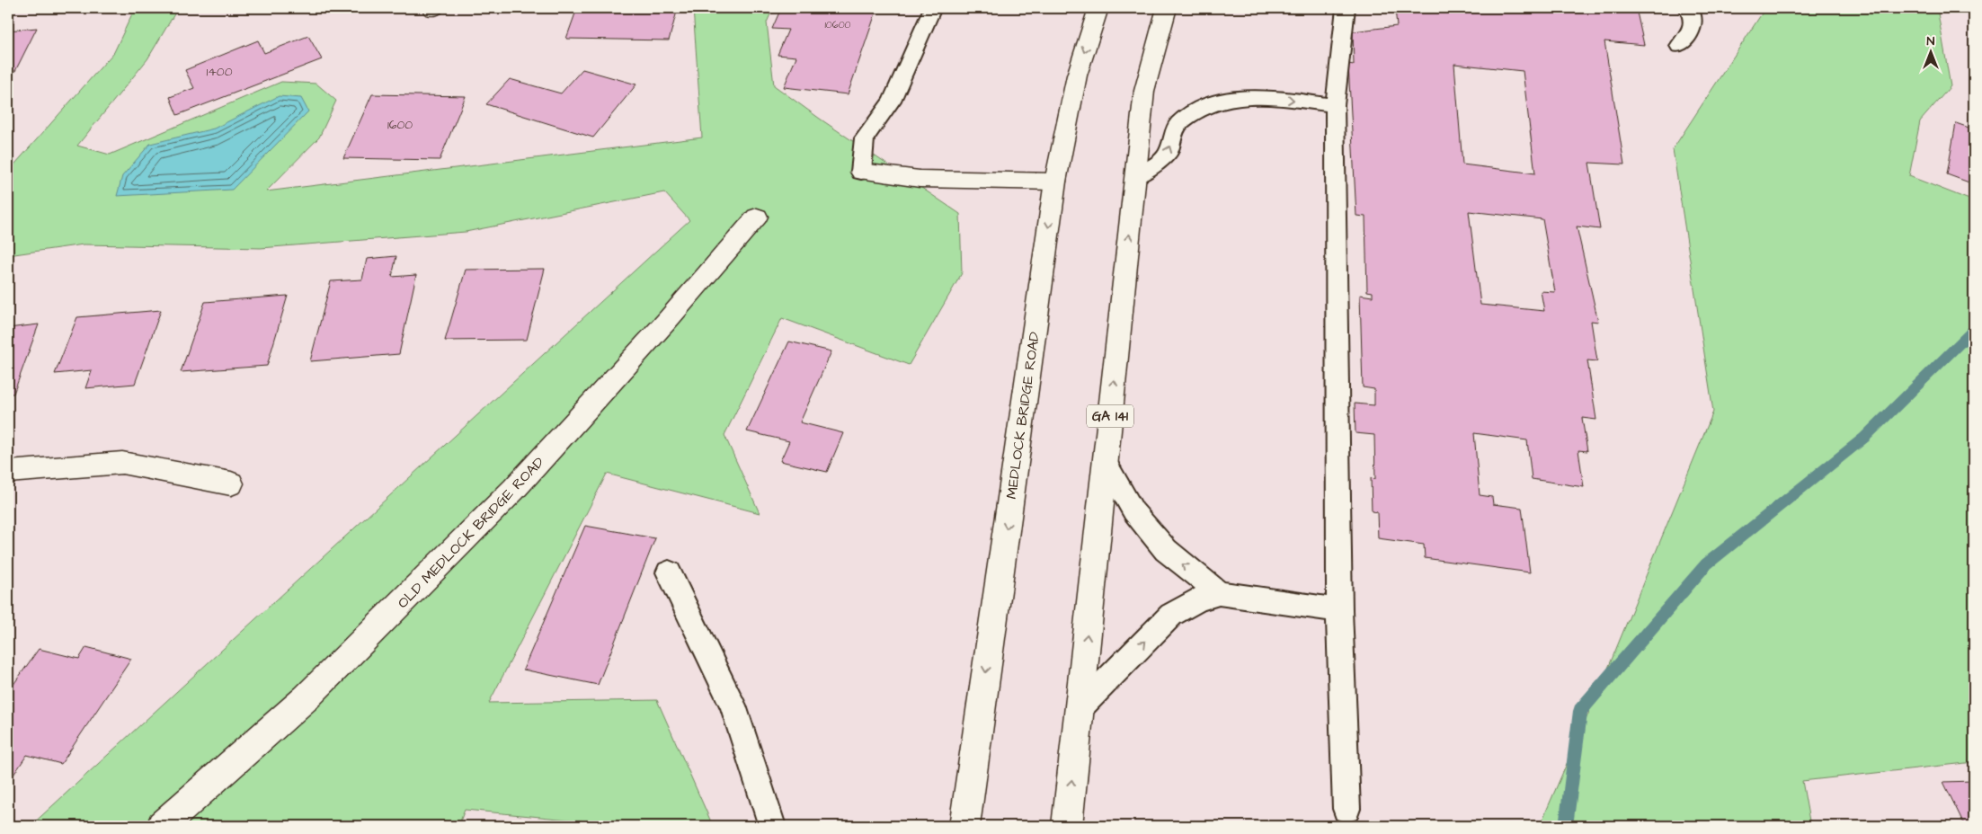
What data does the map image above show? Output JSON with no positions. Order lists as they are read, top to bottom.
{
  "streets": {
    "main road": ["MEDLOCK BRIDGE ROAD", "GA 141", "OLD MEDLOCK BRIDGE ROAD"]
  },
  "house_numbers": ["10600", "1400", "1600"],
  "north": "top"
}
